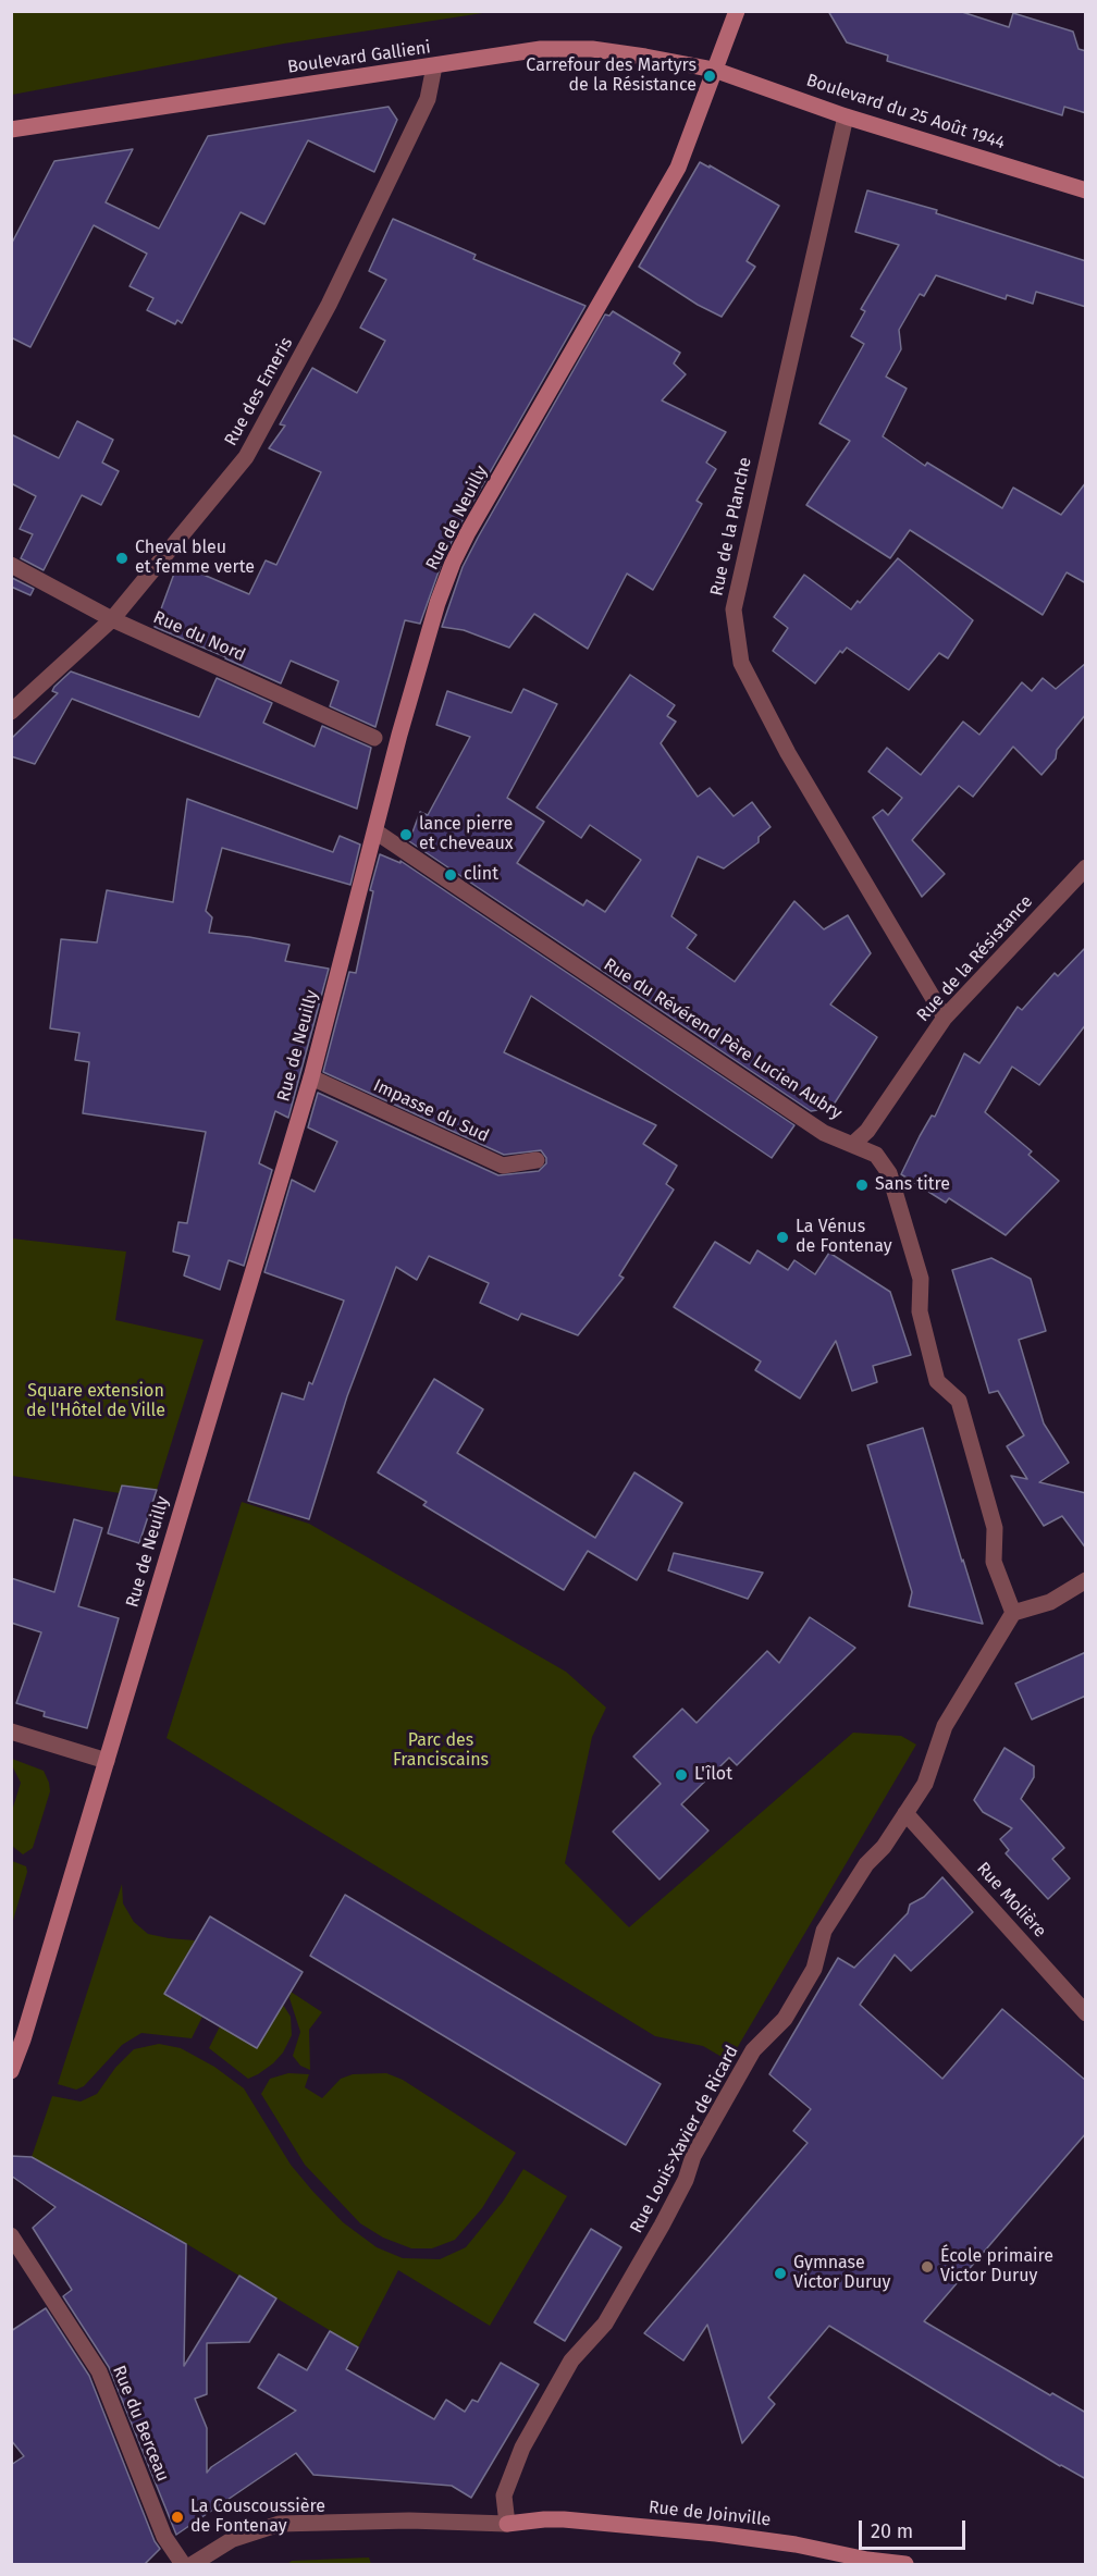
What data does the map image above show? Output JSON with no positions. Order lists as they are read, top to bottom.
{
  "streets": {
    "street": [
      "Boulevard Gallieni",
      "Boulevard du 25 Août 1944",
      "Rue des Emeris",
      "Rue de Neuilly",
      "Rue de la Planche",
      "Rue du Nord",
      "Rue de la Résistance",
      "Rue du Révérend Père Lucien Aubry",
      "Impasse du Sud",
      "Rue Molière",
      "Rue Louis-Xavier de Ricard",
      "Rue du Berceau",
      "Rue de Joinville"
    ]
  },
  "crossings": [
    ["Boulevard Gallieni", "Boulevard du 25 Août 1944"],
    ["Boulevard Gallieni", "Rue des Emeris"],
    ["Boulevard Gallieni", "Rue de Neuilly"],
    ["Boulevard du 25 Août 1944", "Rue de Neuilly"],
    ["Boulevard du 25 Août 1944", "Rue de la Planche"],
    ["Rue des Emeris", "Rue du Nord"],
    ["Rue de Neuilly", "Rue du Révérend Père Lucien Aubry"],
    ["Rue de Neuilly", "Impasse du Sud"],
    ["Rue de la Planche", "Rue de la Résistance"],
    ["Rue de la Résistance", "Rue du Révérend Père Lucien Aubry"],
    ["Rue du Révérend Père Lucien Aubry", "Rue Louis-Xavier de Ricard"],
    ["Rue Molière", "Rue Louis-Xavier de Ricard"],
    ["Rue Louis-Xavier de Ricard", "Rue de Joinville"]
  ],
  "parks": ["Square extension de l'Hôtel de Ville", "Parc des Franciscains"],
  "places": [
    "Carrefour des Martyrs de la Résistance",
    "Cheval bleu et femme verte",
    "lance pierre et cheveaux",
    "clint",
    "Sans titre",
    "La Vénus de Fontenay",
    "L'îlot",
    "École primaire Victor Duruy",
    "Gymnase Victor Duruy",
    "La Couscoussière de Fontenay"
  ],
  "scale_bar": "20 m"
}
